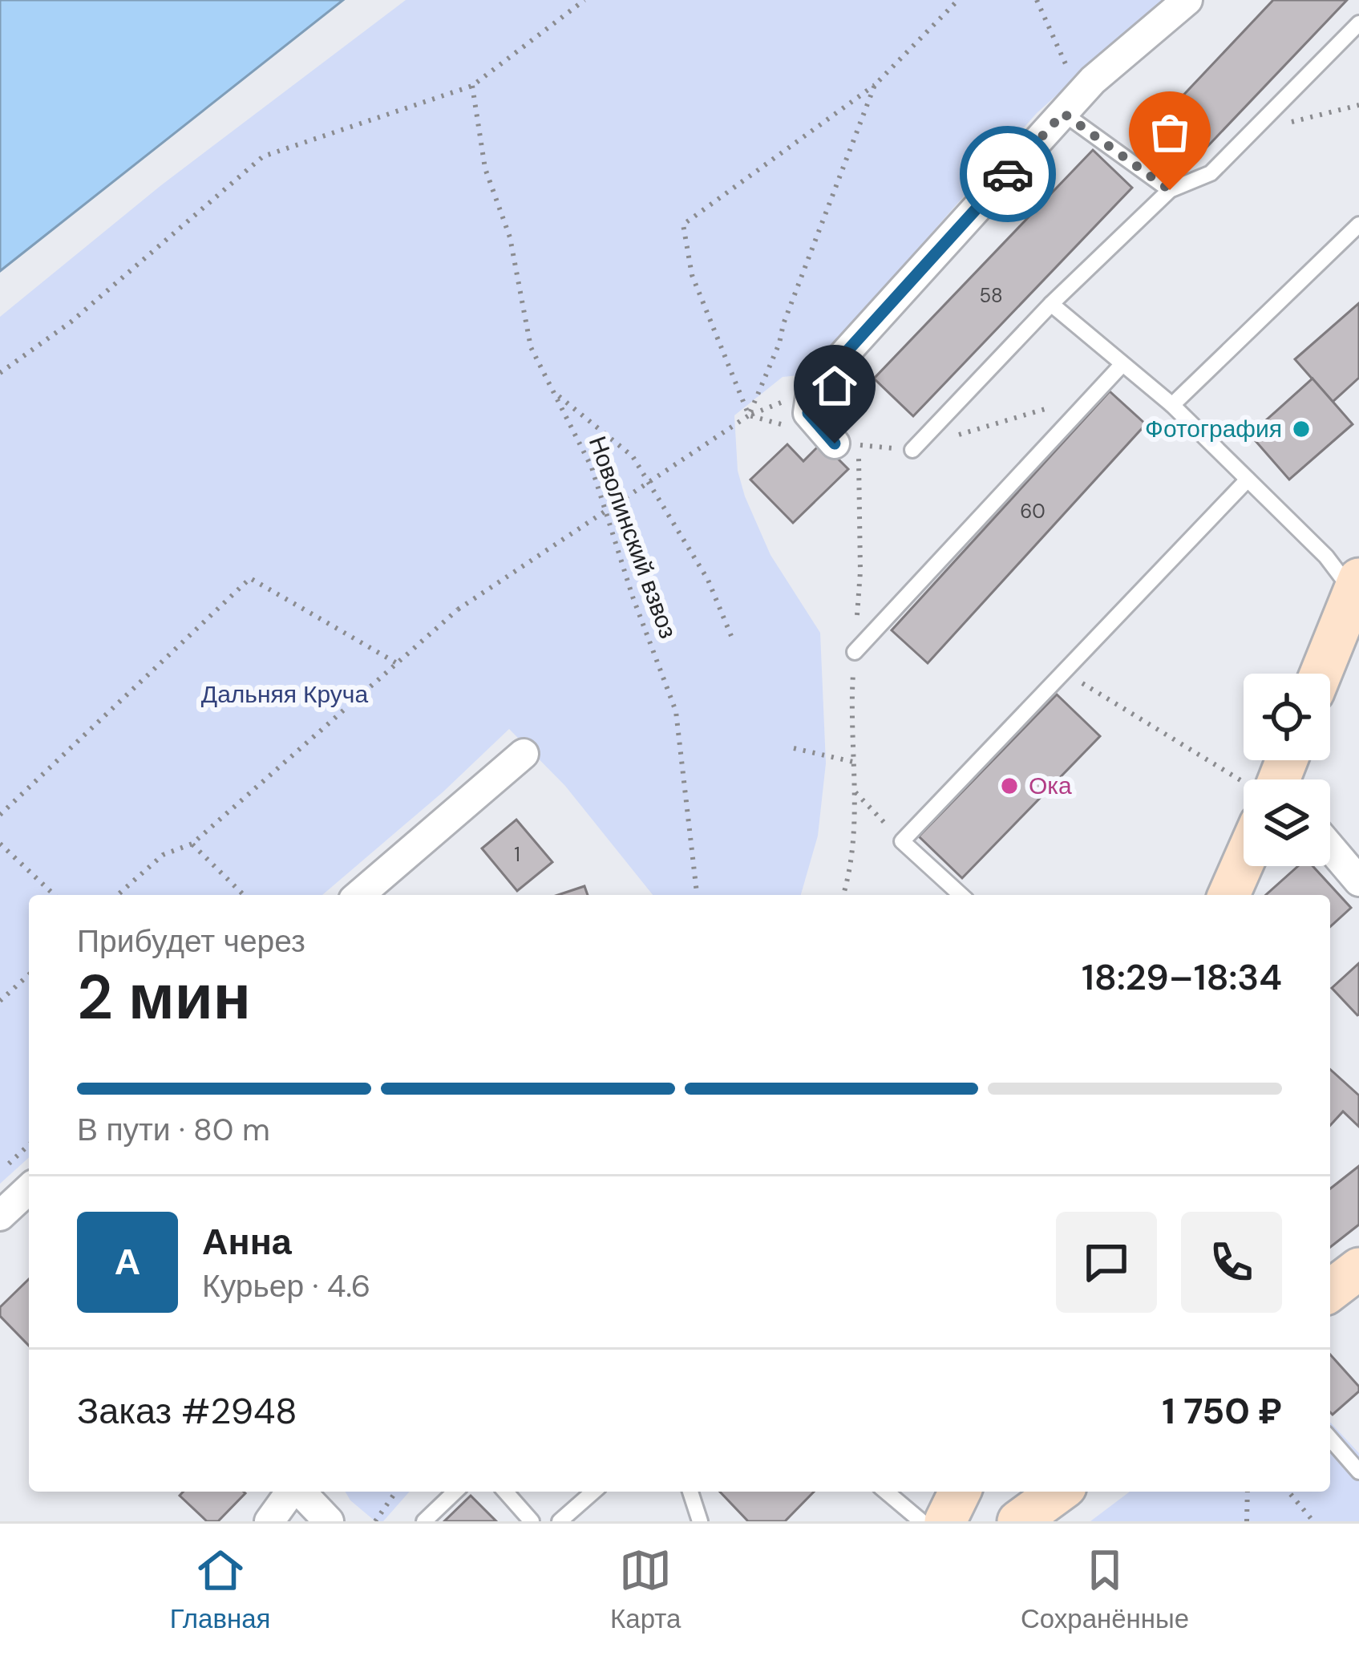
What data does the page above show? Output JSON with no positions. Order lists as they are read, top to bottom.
{
  "streets": {
    "path": ["Новолинский взвоз"]
  },
  "parks": ["Дальняя Круча"],
  "places": ["Фотография", "Ока"],
  "house_numbers": ["58", "60", "1"],
  "page": {
    "heading": ["2 мин", "Прибудет через", "18:29–18:34"],
    "panel": [
      "Анна",
      "Курьер · 4.6",
      "Заказ #2948",
      "1 750 ₽"
    ],
    "bar": "В пути · 80 m",
    "round": "А",
    "tabs": ["Главная", "Карта", "Сохранённые"]
  }
}
